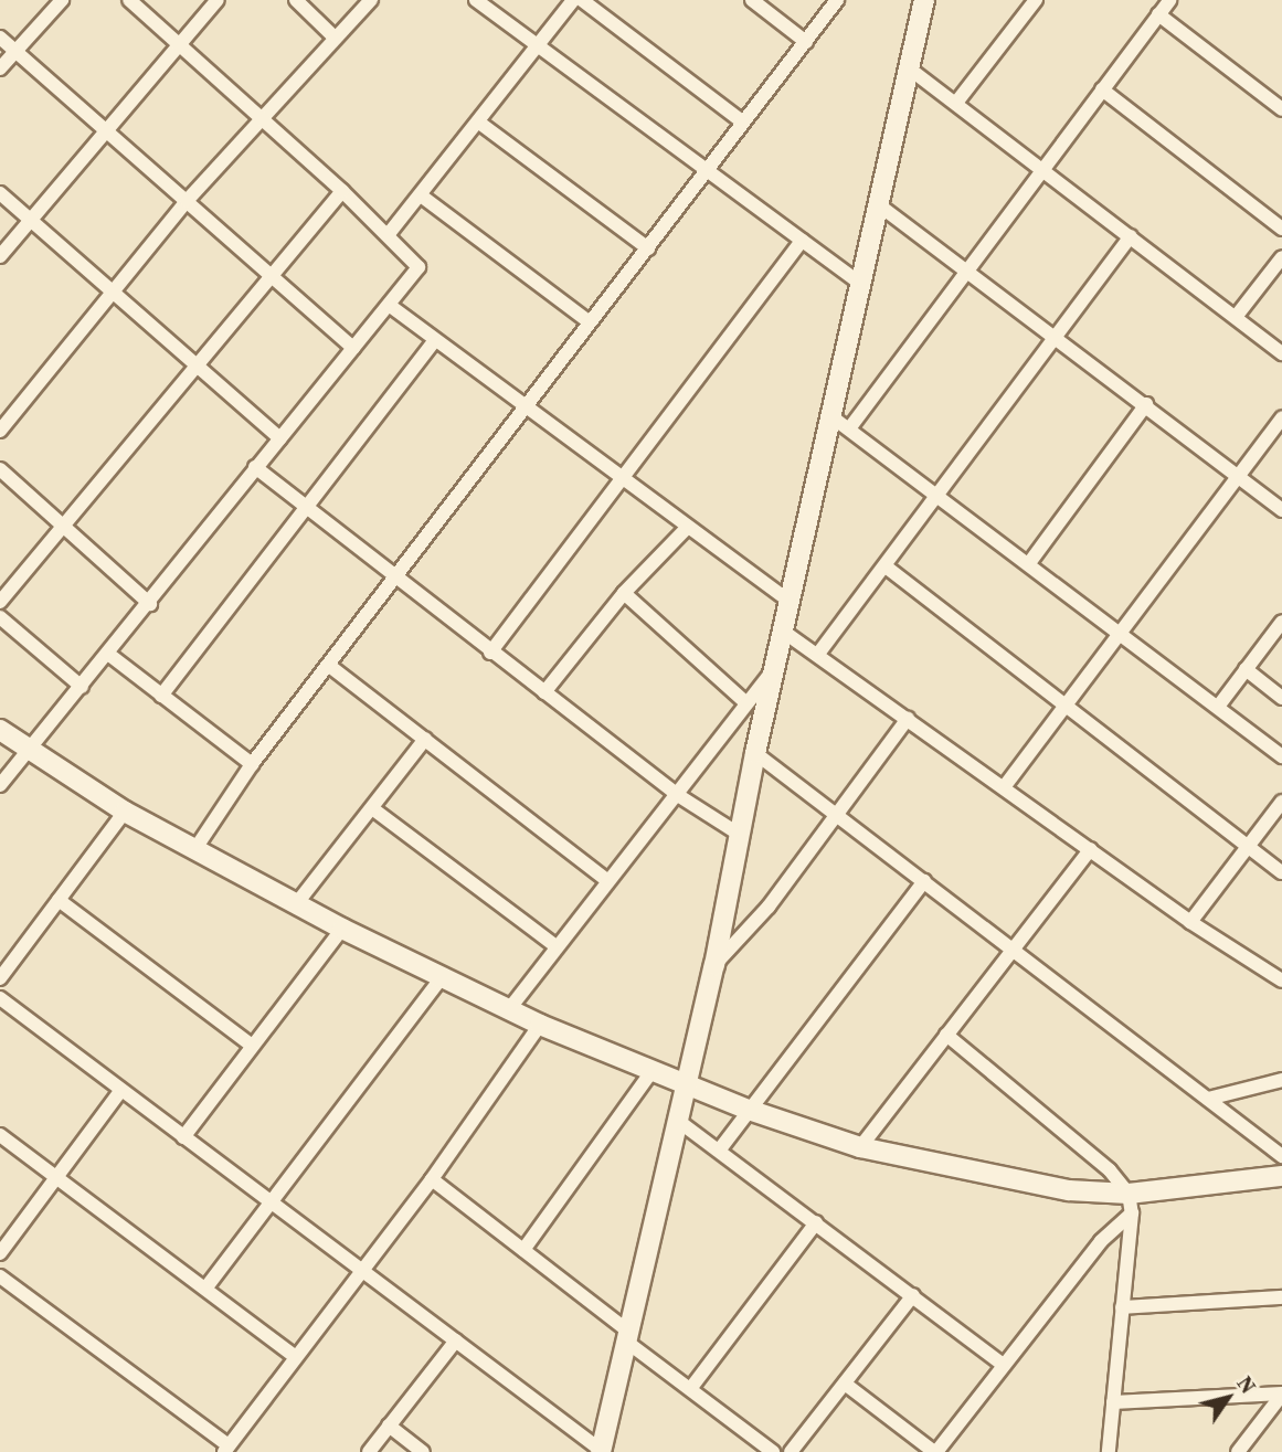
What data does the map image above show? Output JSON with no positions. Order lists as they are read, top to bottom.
{
  "north": "top right"
}
